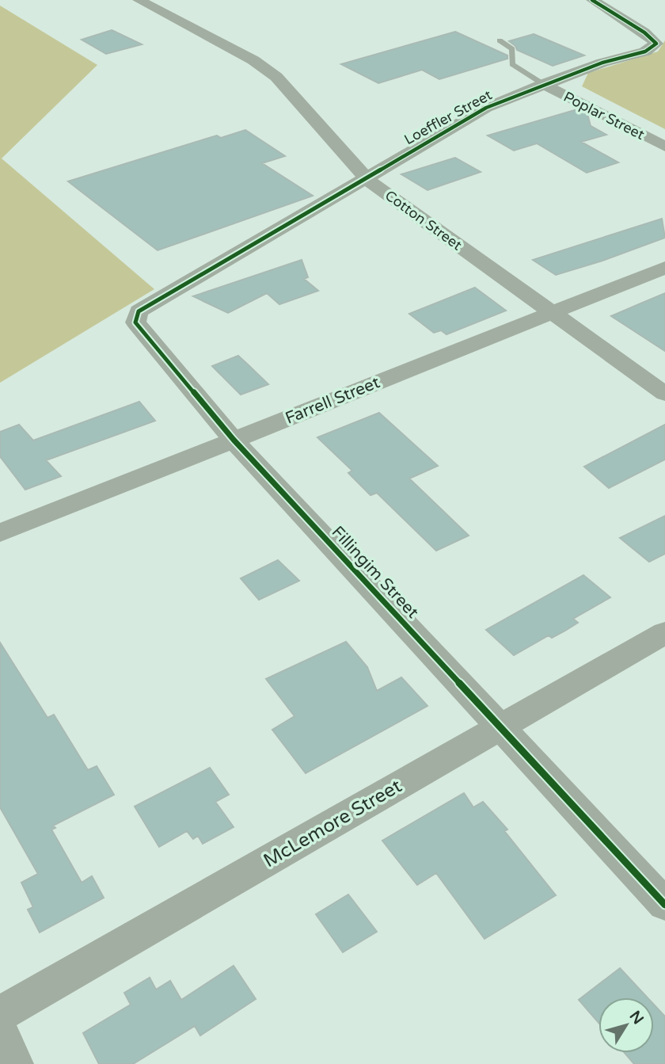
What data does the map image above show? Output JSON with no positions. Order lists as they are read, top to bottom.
{
  "streets": {
    "street": [
      "Poplar Street",
      "Loeffler Street",
      "Cotton Street",
      "Farrell Street",
      "Fillingim Street",
      "McLemore Street"
    ]
  },
  "crossings": [
    ["Poplar Street", "Loeffler Street"],
    ["Loeffler Street", "Cotton Street"],
    ["Loeffler Street", "Fillingim Street"],
    ["Cotton Street", "Farrell Street"],
    ["Farrell Street", "Fillingim Street"],
    ["Fillingim Street", "McLemore Street"]
  ],
  "north": "top right"
}
